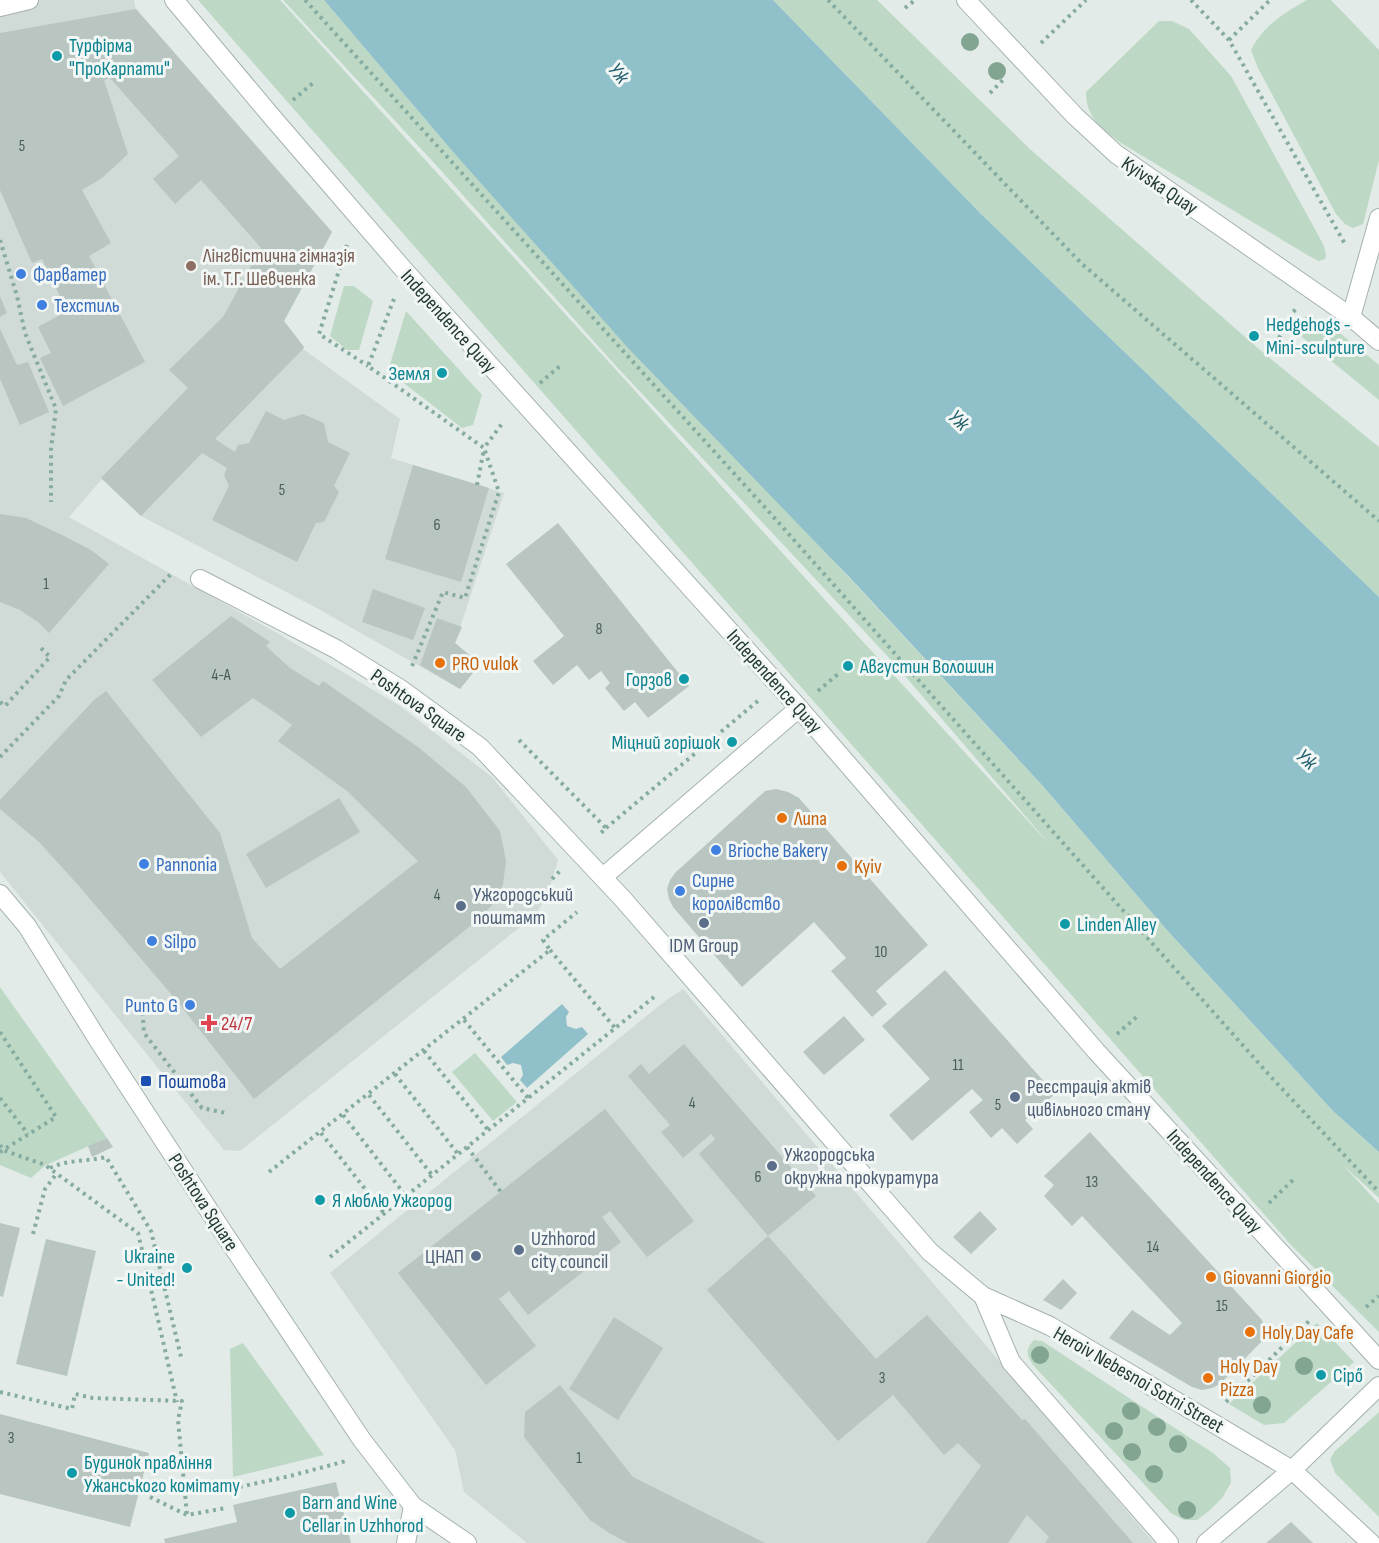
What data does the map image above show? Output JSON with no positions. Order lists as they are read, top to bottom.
{
  "streets": {
    "street": [
      "Kyivska Quay",
      "Independence Quay",
      "Poshtova Square",
      "Heroiv Nebesnoi Sotni Street"
    ]
  },
  "crossings": [
    ["Poshtova Square", "Heroiv Nebesnoi Sotni Street"]
  ],
  "water": ["Уж"],
  "places": {
    "other": [
      "Турфірма \"ПроКарпати\"",
      "Лінгвістична гімназія ім. Т.Г. Шевченка",
      "Фарватер",
      "Техстиль",
      "Hedgehogs - Mini-sculpture",
      "Земля",
      "PRO vulok",
      "Августин Волошин",
      "Горзов",
      "Міцний горішок",
      "Липа",
      "Brioche Bakery",
      "Pannonia",
      "Kyiv",
      "Сирне королівство",
      "Ужгородський поштамт",
      "IDM Group",
      "Linden Alley",
      "Silpo",
      "Punto G",
      "Реєстрація актів цивільного стану",
      "Ужгородська окружна прокуратура",
      "Я люблю Ужгород",
      "Uzhhorod city council",
      "ЦНАП",
      "Ukraine - United!",
      "Giovanni Giorgio",
      "Holy Day Cafe",
      "Cipő",
      "Holy Day Pizza",
      "Будинок правління Ужанського комітату",
      "Barn and Wine Cellar in Uzhhorod"
    ],
    "health": ["24/7"],
    "transit": ["Поштова"]
  },
  "house_numbers": [
    "5",
    "5",
    "6",
    "1",
    "8",
    "4-А",
    "4",
    "10",
    "11",
    "4",
    "5",
    "6",
    "13",
    "14",
    "15",
    "3",
    "3",
    "1"
  ]
}
